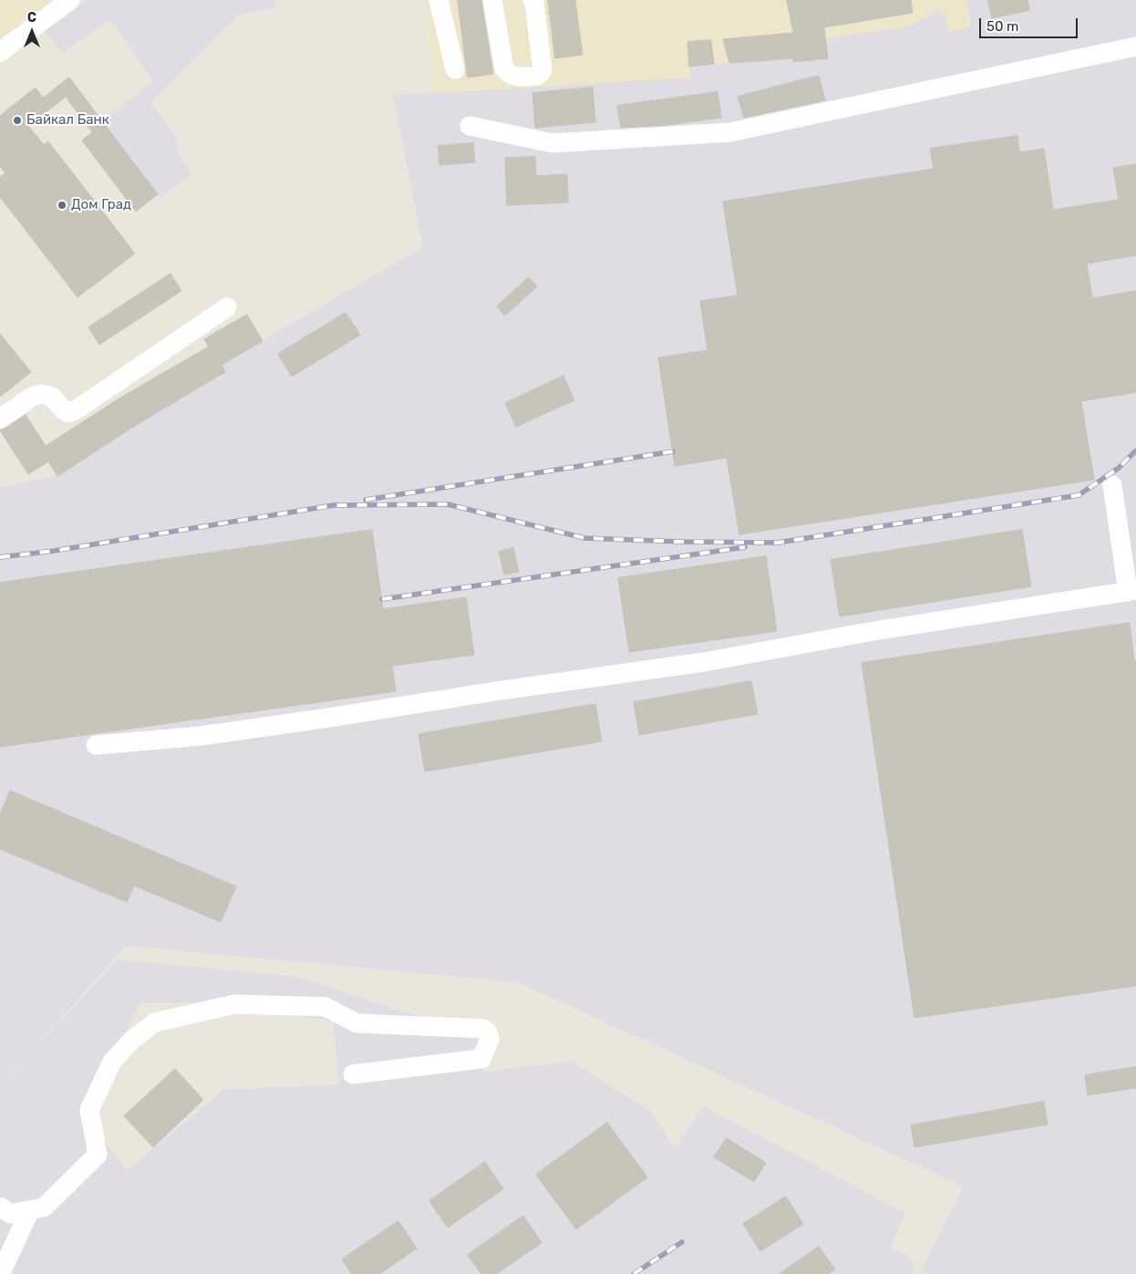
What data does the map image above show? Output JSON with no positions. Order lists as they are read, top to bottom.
{
  "places": ["Байкал Банк", "Дом Град"],
  "scale_bar": "50 m",
  "north": "top"
}
